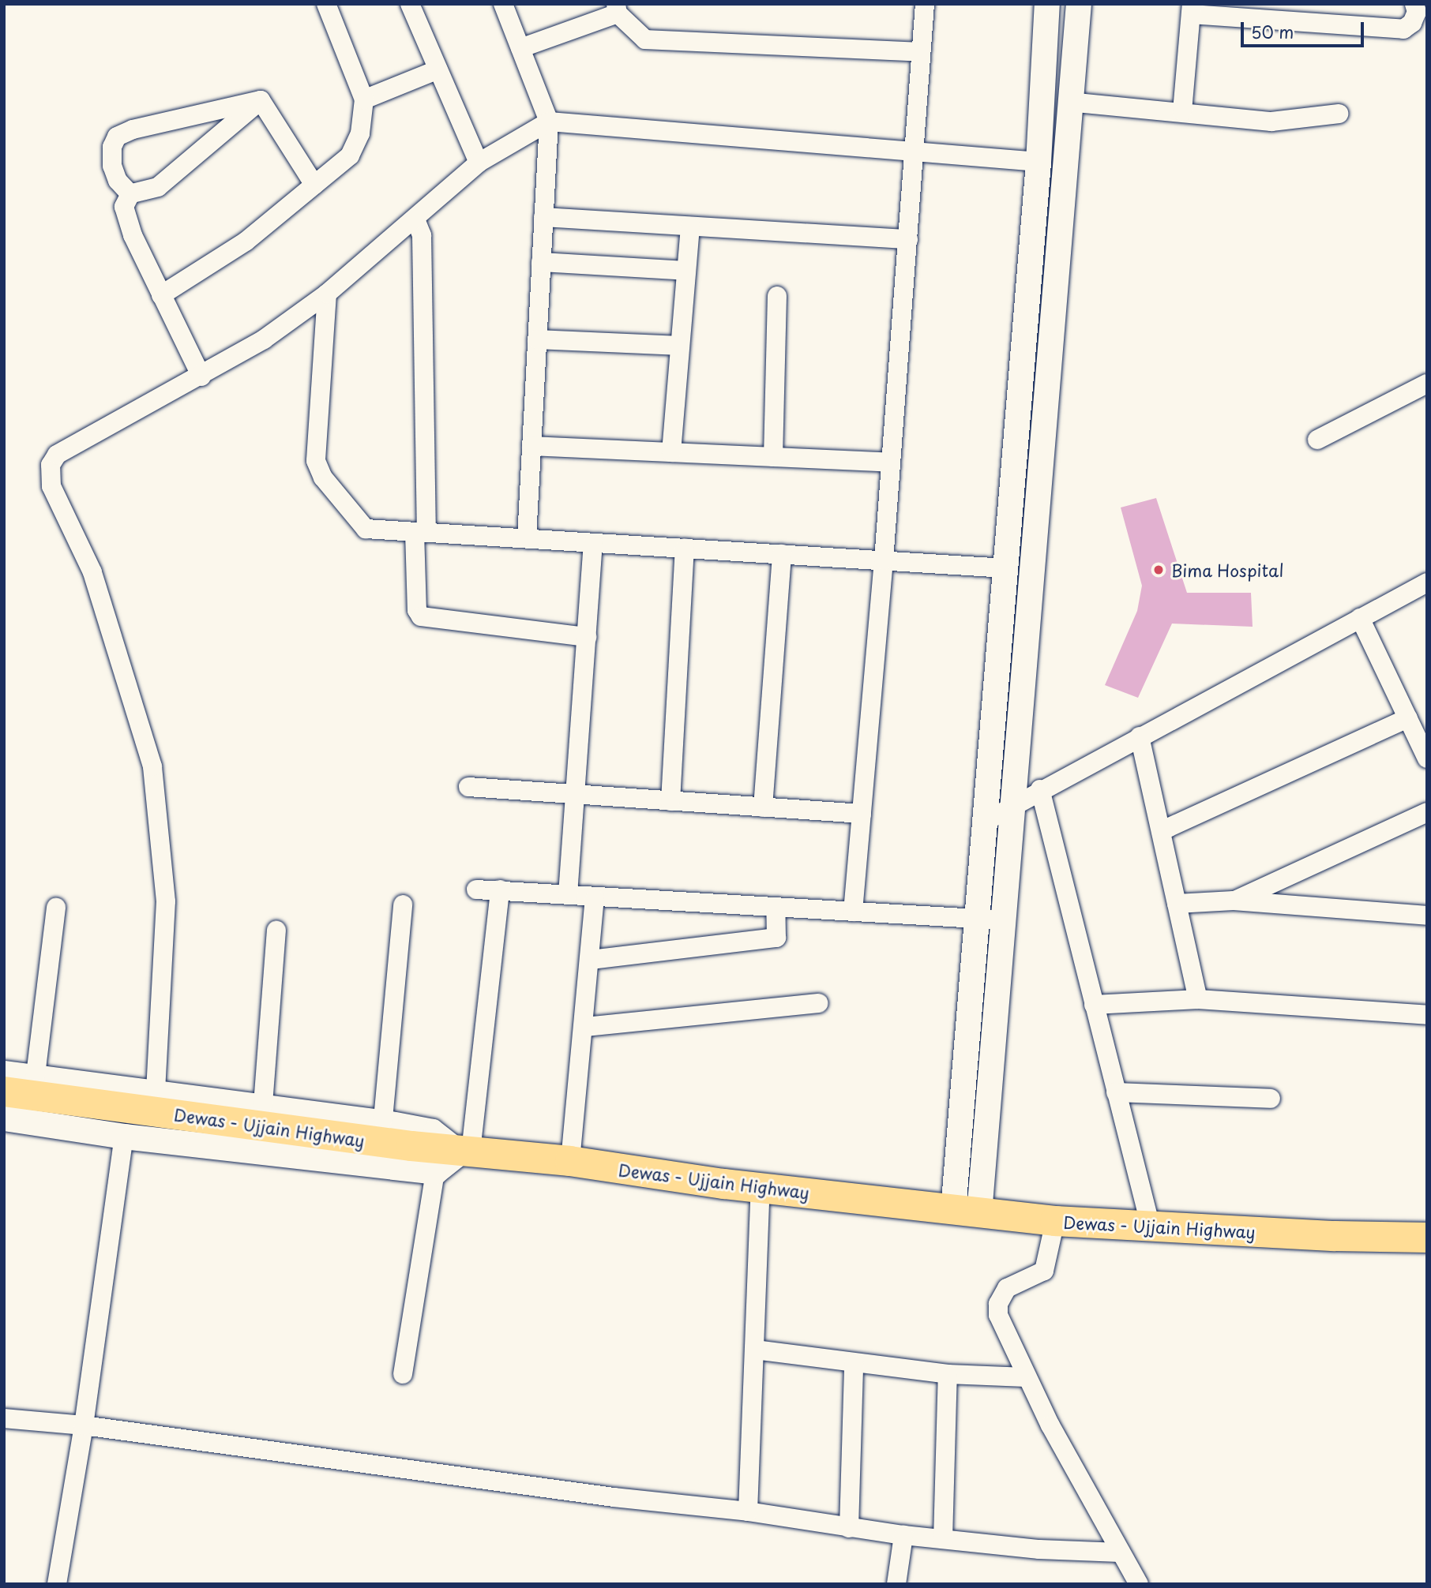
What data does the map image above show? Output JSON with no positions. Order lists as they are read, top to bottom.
{
  "streets": {
    "main road": ["Dewas - Ujjain Highway"]
  },
  "places": ["Bima Hospital"],
  "scale_bar": "50 m"
}
